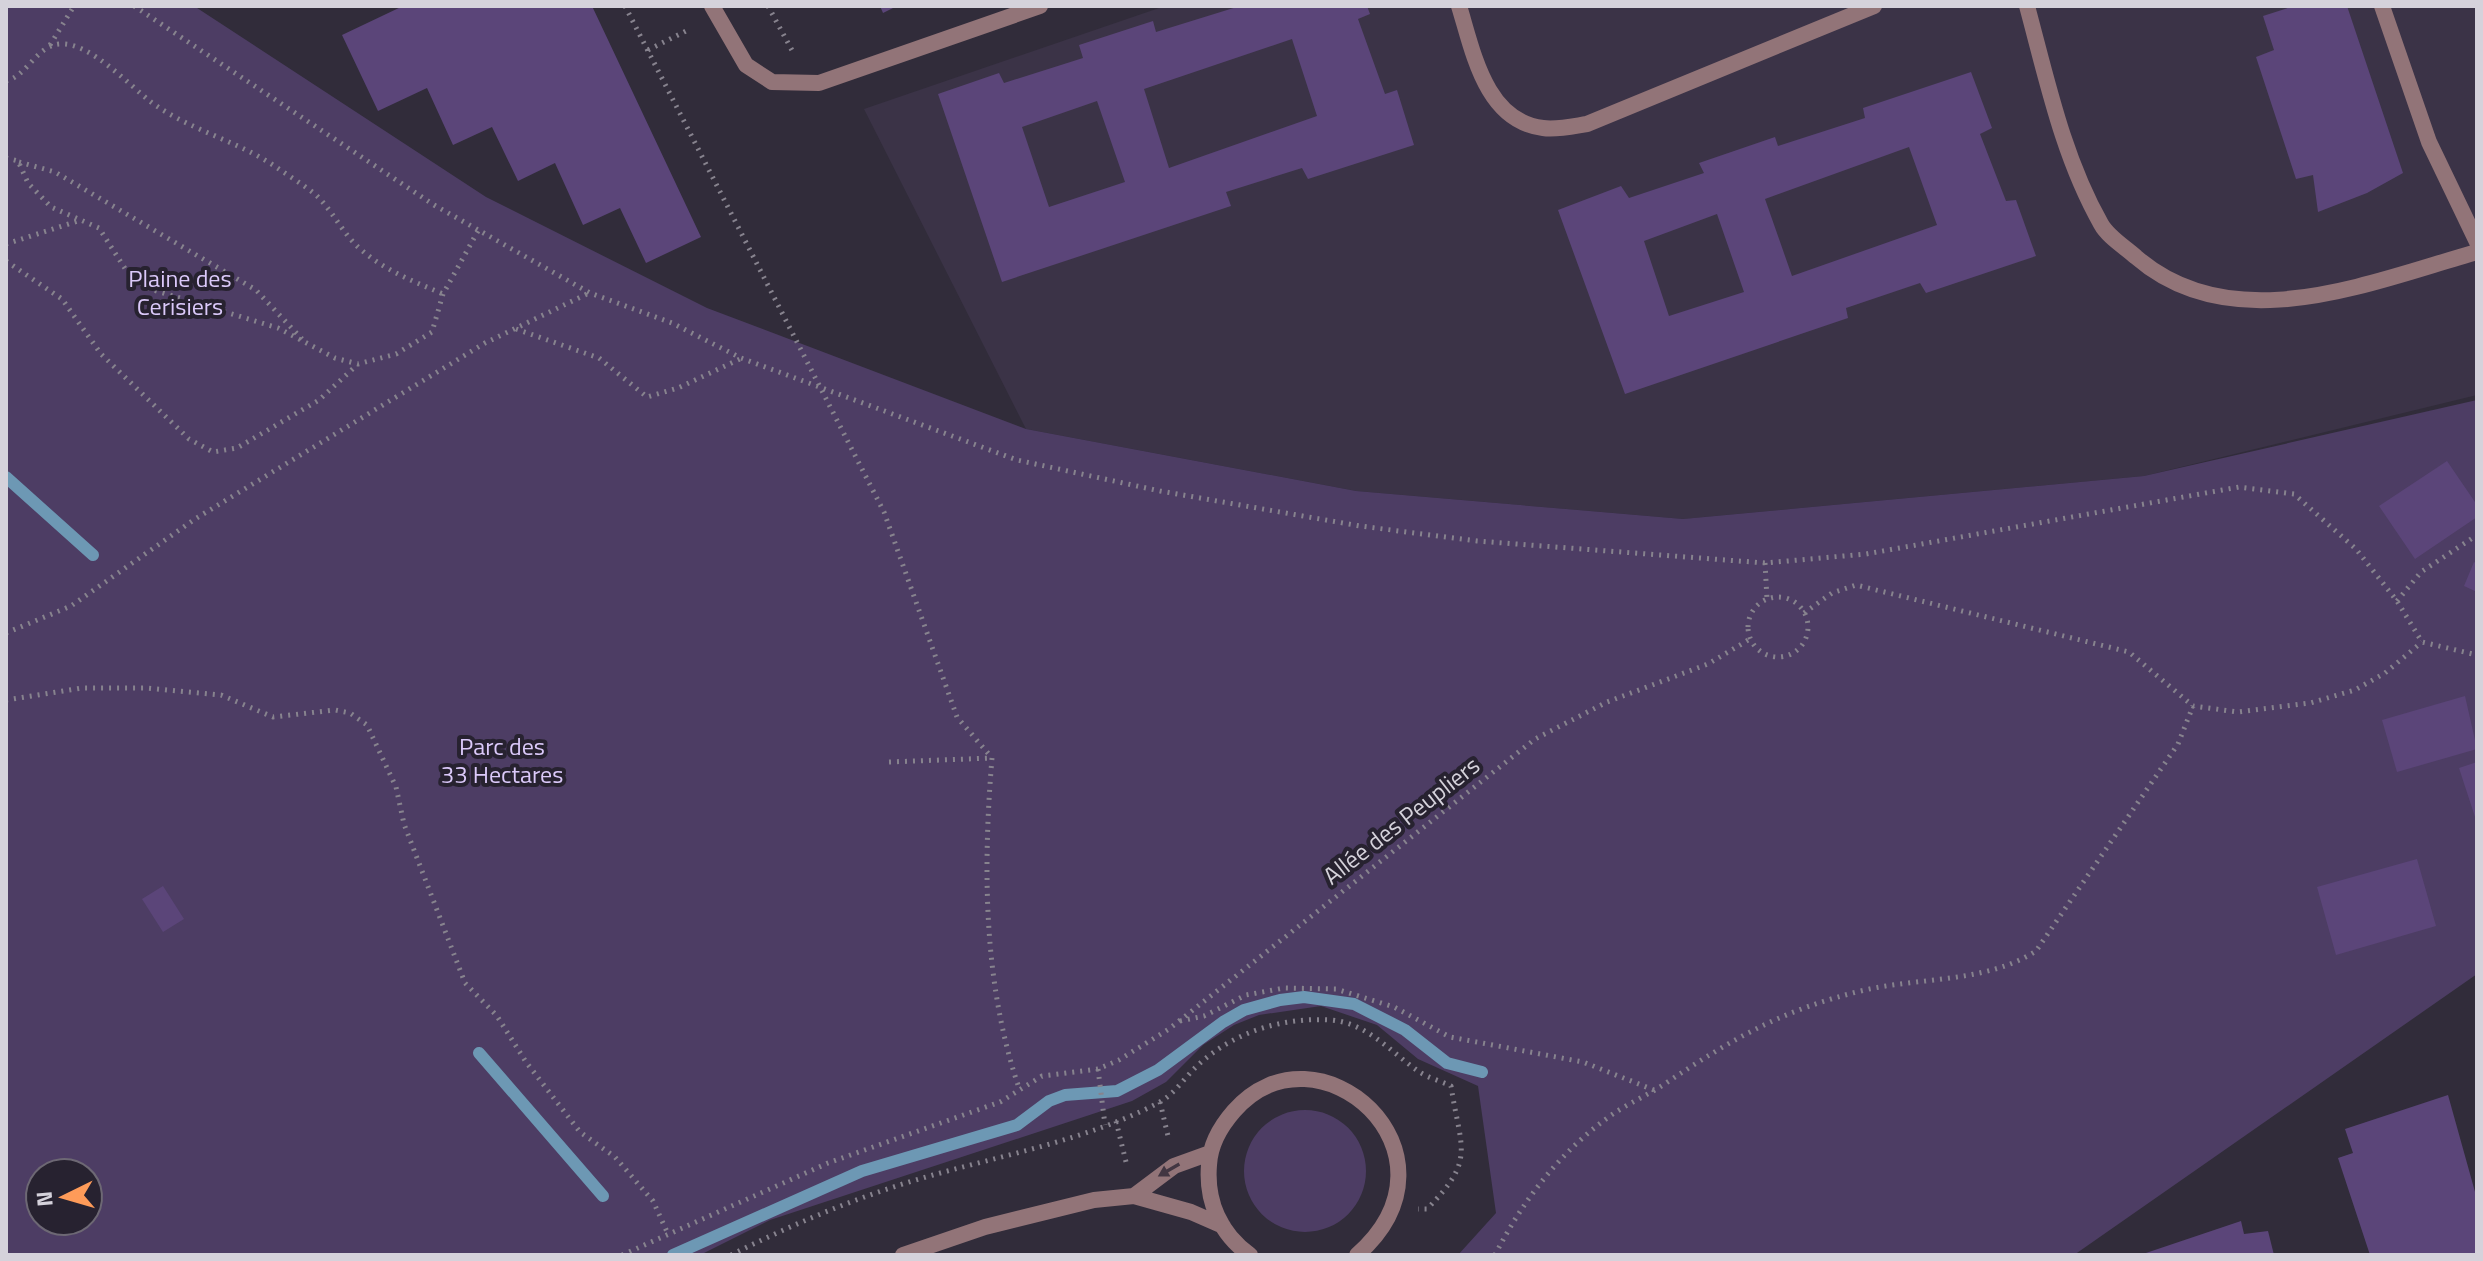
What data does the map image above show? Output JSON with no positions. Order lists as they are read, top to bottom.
{
  "streets": {
    "path": ["Allée des Peupliers"]
  },
  "parks": ["Plaine des Cerisiers", "Parc des 33 Hectares"],
  "north": "left"
}
